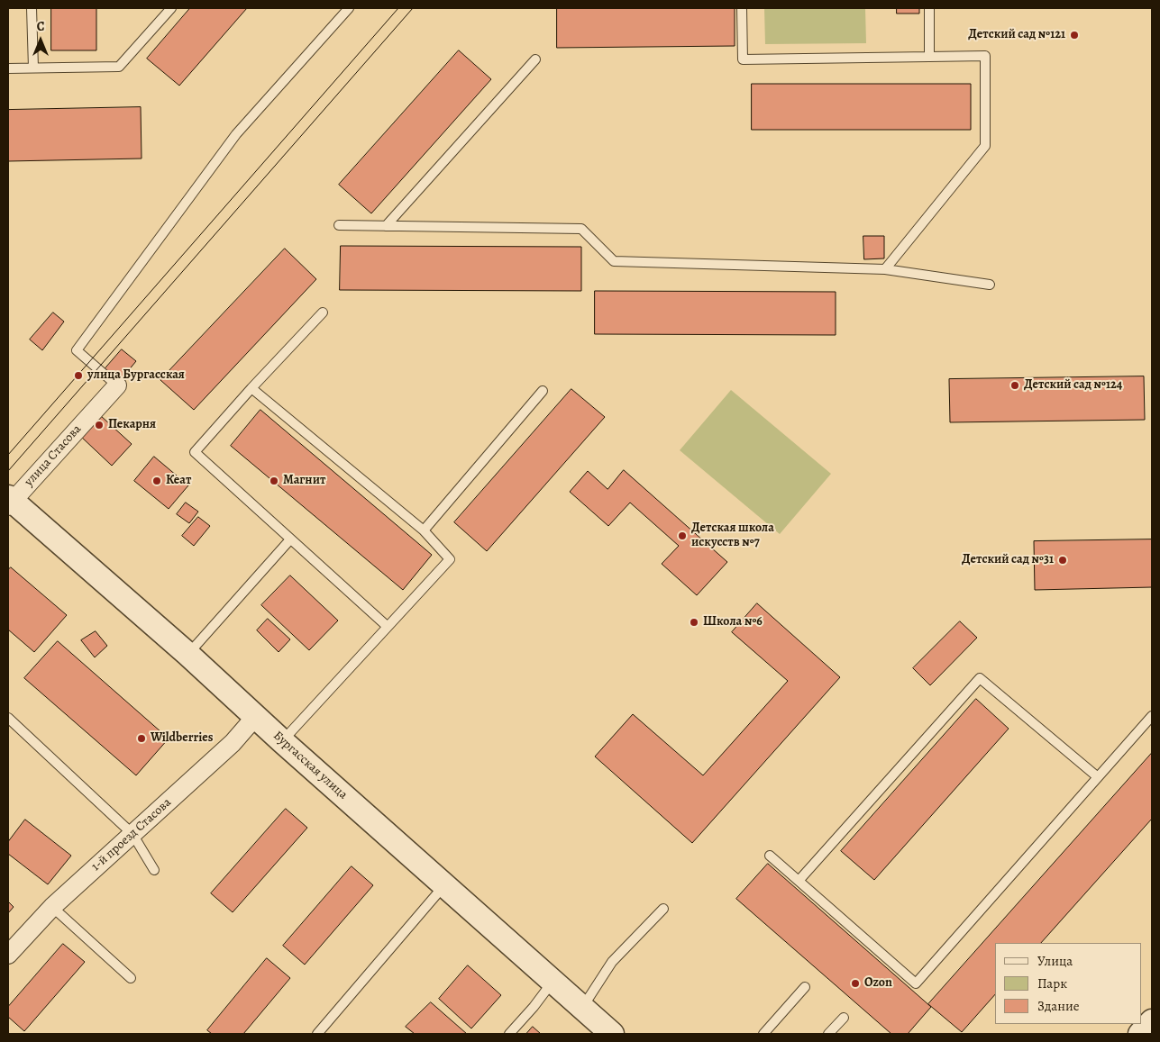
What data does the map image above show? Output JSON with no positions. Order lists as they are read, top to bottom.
{
  "streets": {
    "street": ["улица Стасова", "Бургасская улица", "1-й проезд Стасова"]
  },
  "crossings": [
    ["улица Стасова", "Бургасская улица"],
    ["Бургасская улица", "1-й проезд Стасова"]
  ],
  "places": [
    "Детский сад №121",
    "улица Бургасская",
    "Детский сад №124",
    "Пекарня",
    "Кеат",
    "Магнит",
    "Детская школа искусств №7",
    "Детский сад №31",
    "Школа №6",
    "Wildberries",
    "Ozon"
  ],
  "legend": ["Улица", "Парк", "Здание"],
  "north": "top"
}
